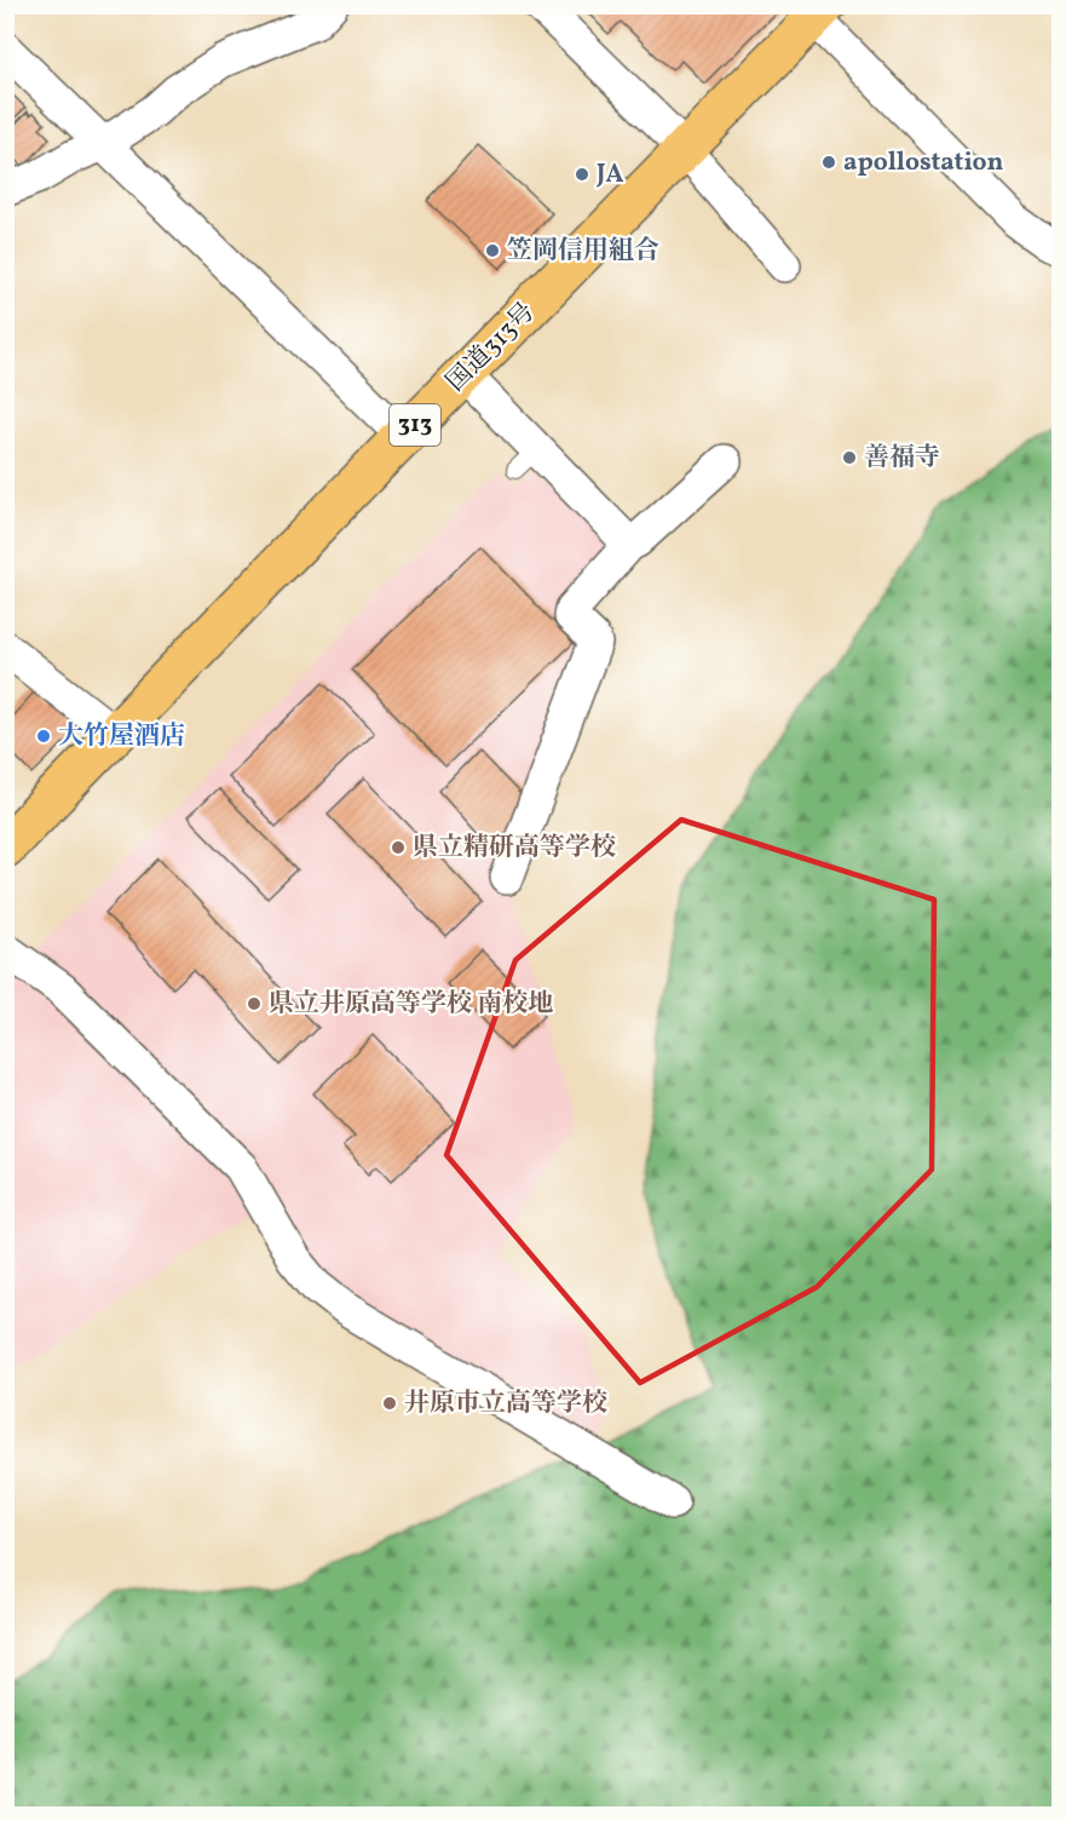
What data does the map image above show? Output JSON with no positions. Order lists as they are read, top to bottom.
{
  "streets": {
    "highway": ["国道313号", "313"]
  },
  "places": [
    "apollostation",
    "JA",
    "笠岡信用組合",
    "善福寺",
    "大竹屋酒店",
    "県立精研高等学校",
    "県立井原高等学校 南校地",
    "井原市立高等学校"
  ]
}
